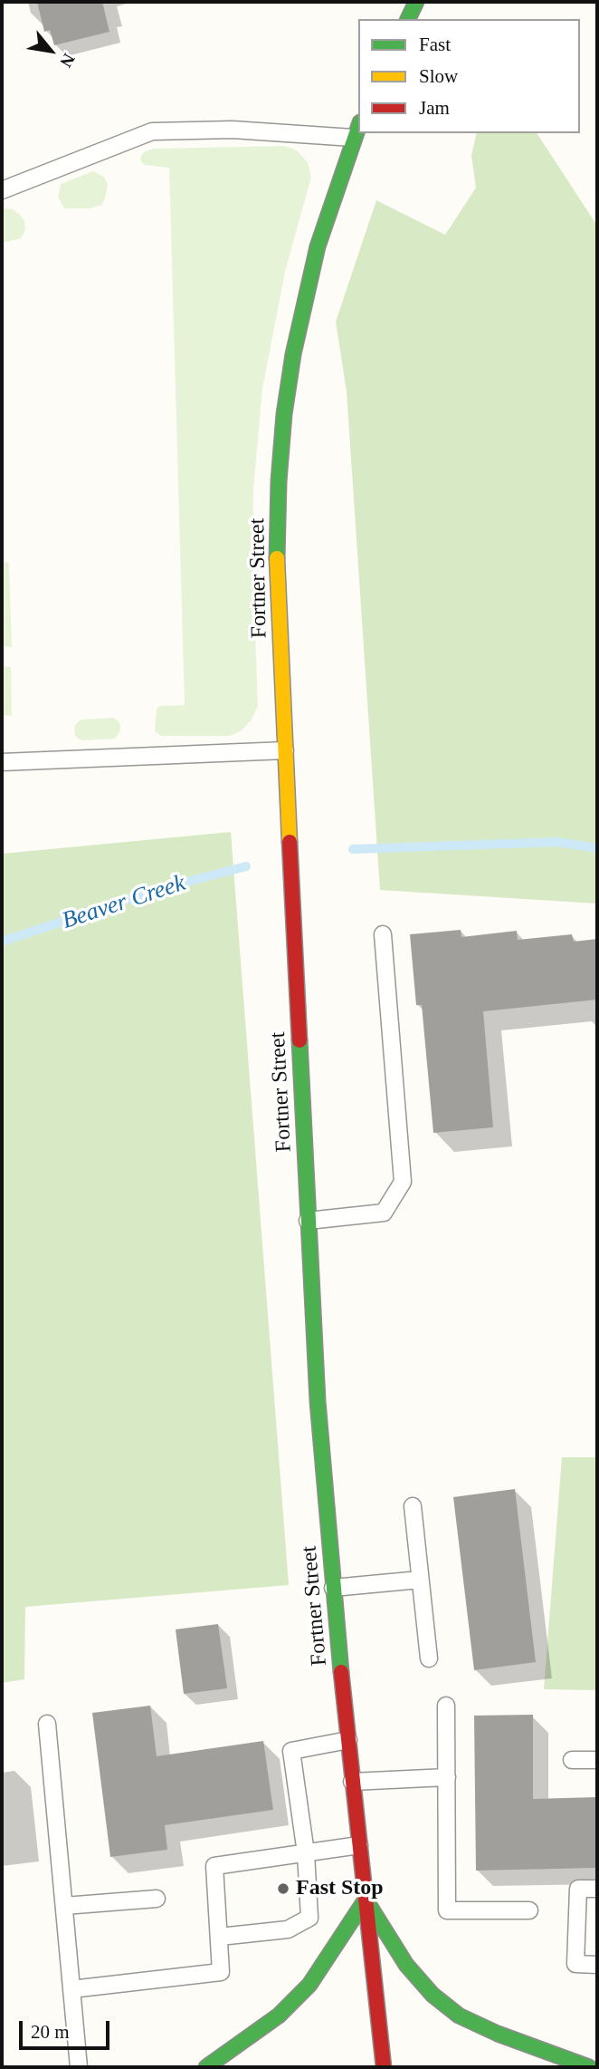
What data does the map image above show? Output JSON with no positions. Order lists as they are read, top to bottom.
{
  "streets": {
    "main road": ["Fortner Street"]
  },
  "water": ["Beaver Creek"],
  "places": ["Fast Stop"],
  "legend": ["Fast", "Slow", "Jam"],
  "scale_bar": "20 m",
  "north": "bottom right"
}
